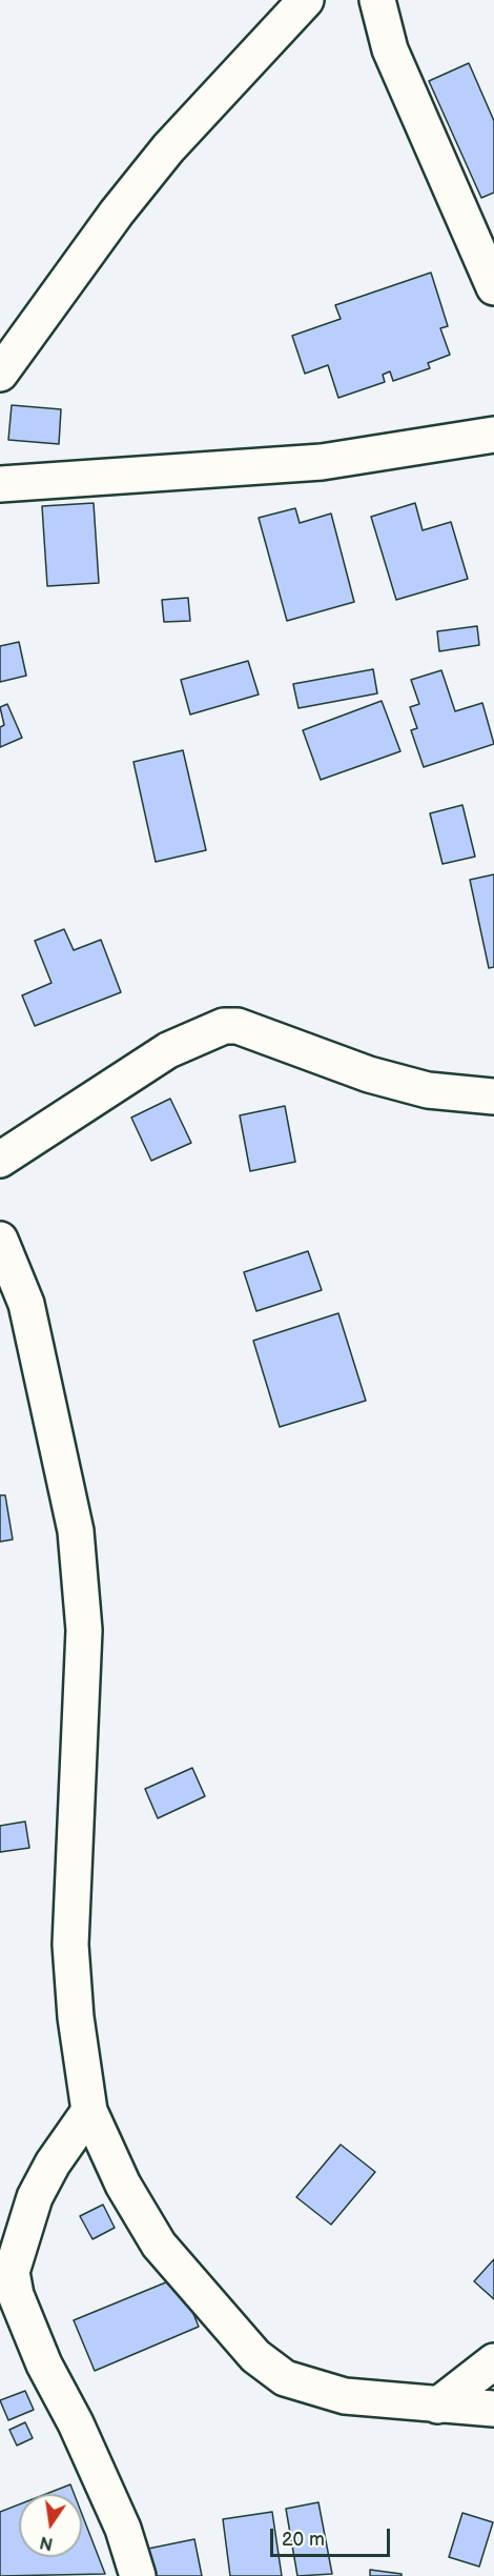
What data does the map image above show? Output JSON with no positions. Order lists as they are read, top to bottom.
{
  "scale_bar": "20 m",
  "north": "bottom"
}
